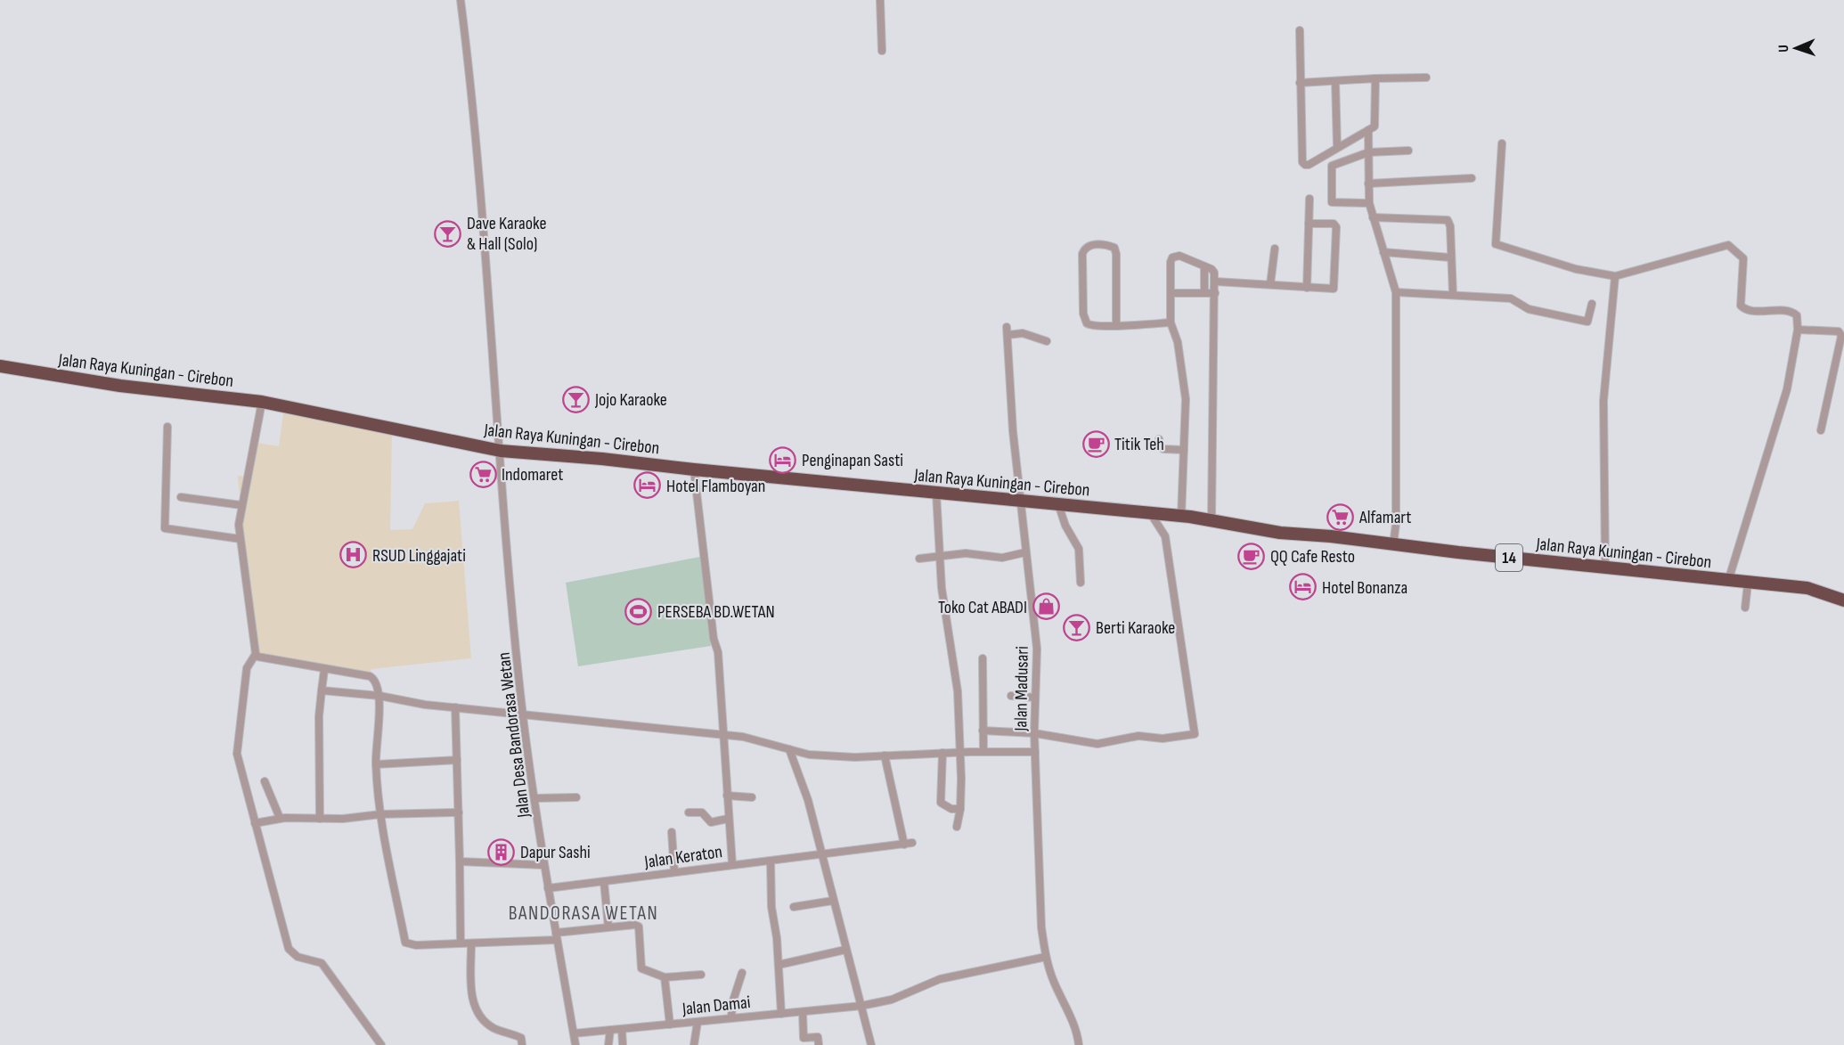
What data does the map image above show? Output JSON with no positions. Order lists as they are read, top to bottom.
{
  "streets": {
    "highway": ["Jalan Raya Kuningan - Cirebon", "14"],
    "street": [
      "Jalan Madusari",
      "Jalan Desa Bandorasa Wetan",
      "Jalan Keraton",
      "Jalan Damai"
    ]
  },
  "crossings": [
    ["Jalan Raya Kuningan - Cirebon", "Jalan Madusari"],
    ["Jalan Raya Kuningan - Cirebon", "Jalan Desa Bandorasa Wetan"],
    ["Jalan Madusari", "Jalan Damai"],
    ["Jalan Desa Bandorasa Wetan", "Jalan Keraton"],
    ["Jalan Desa Bandorasa Wetan", "Jalan Damai"]
  ],
  "districts": ["BANDORASA WETAN"],
  "places": {
    "bar": ["Dave Karaoke & Hall (Solo)", "Jojo Karaoke", "Berti Karaoke"],
    "cafe": ["Titik Teh", "QQ Cafe Resto"],
    "hotel": ["Penginapan Sasti", "Hotel Flamboyan", "Hotel Bonanza"],
    "supermarket": ["Indomaret", "Alfamart"],
    "hospital": ["RSUD Linggajati"],
    "shop": ["Toko Cat ABADI"],
    "sports": ["PERSEBA BD.WETAN"],
    "building": ["Dapur Sashi"]
  },
  "north": "left"
}
